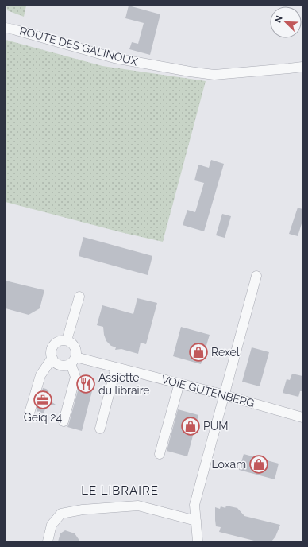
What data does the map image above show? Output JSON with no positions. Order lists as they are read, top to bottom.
{
  "streets": {
    "street": ["ROUTE DES GALINOUX", "VOIE GUTENBERG"]
  },
  "districts": ["LE LIBRAIRE"],
  "places": {
    "shop": ["Rexel", "PUM", "Loxam"],
    "restaurant": ["Assiette du libraire"],
    "office": ["Geiq 24"]
  },
  "north": "top left"
}
